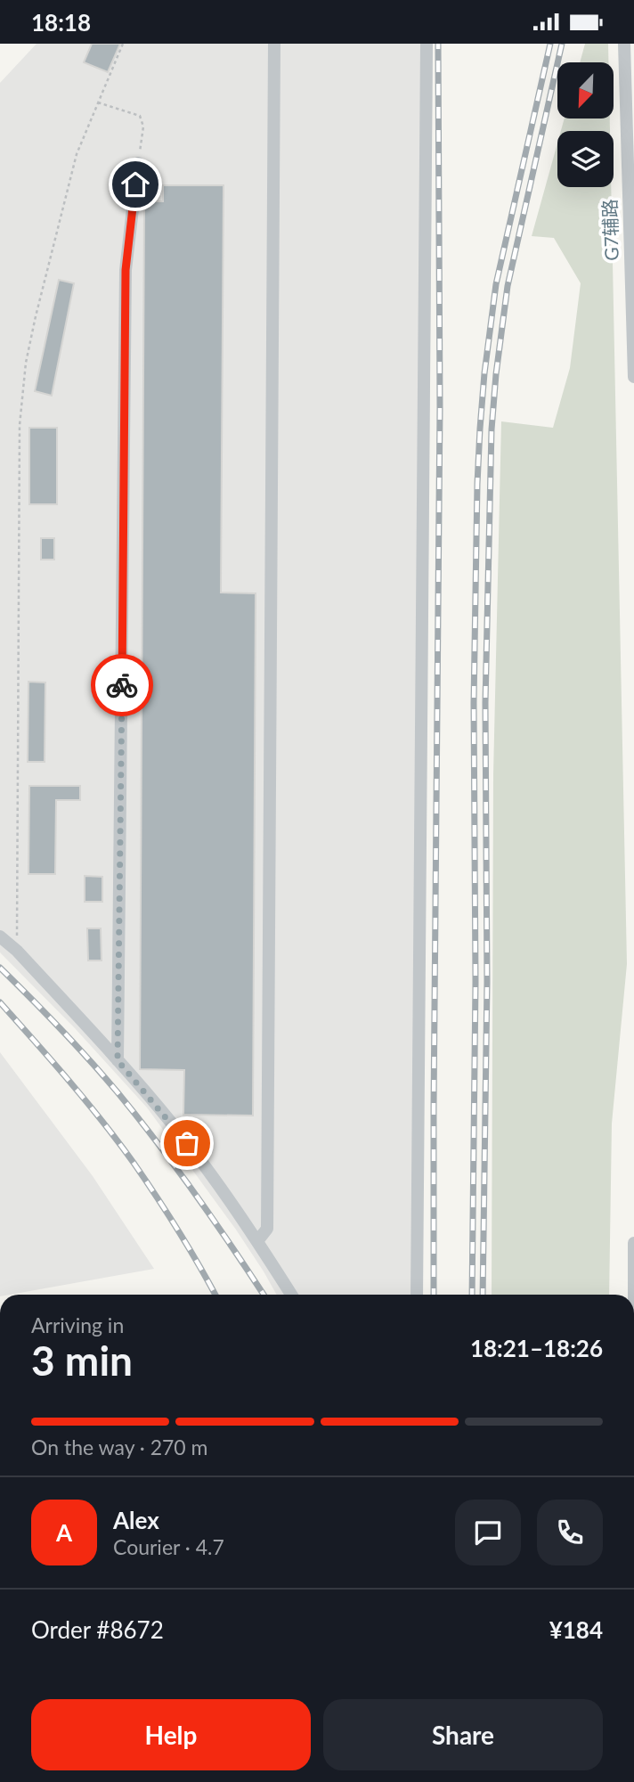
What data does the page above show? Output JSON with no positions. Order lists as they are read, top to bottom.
{
  "streets": {
    "street": ["G7辅路"]
  },
  "north": "bottom left",
  "page": {
    "status": "18:18",
    "heading": ["3 min", "Arriving in", "18:21–18:26"],
    "panel": [
      "Alex",
      "Courier · 4.7",
      "Order #8672",
      "¥184"
    ],
    "bar": "On the way · 270 m",
    "round": "A",
    "buttons": ["Help", "Share"]
  }
}
